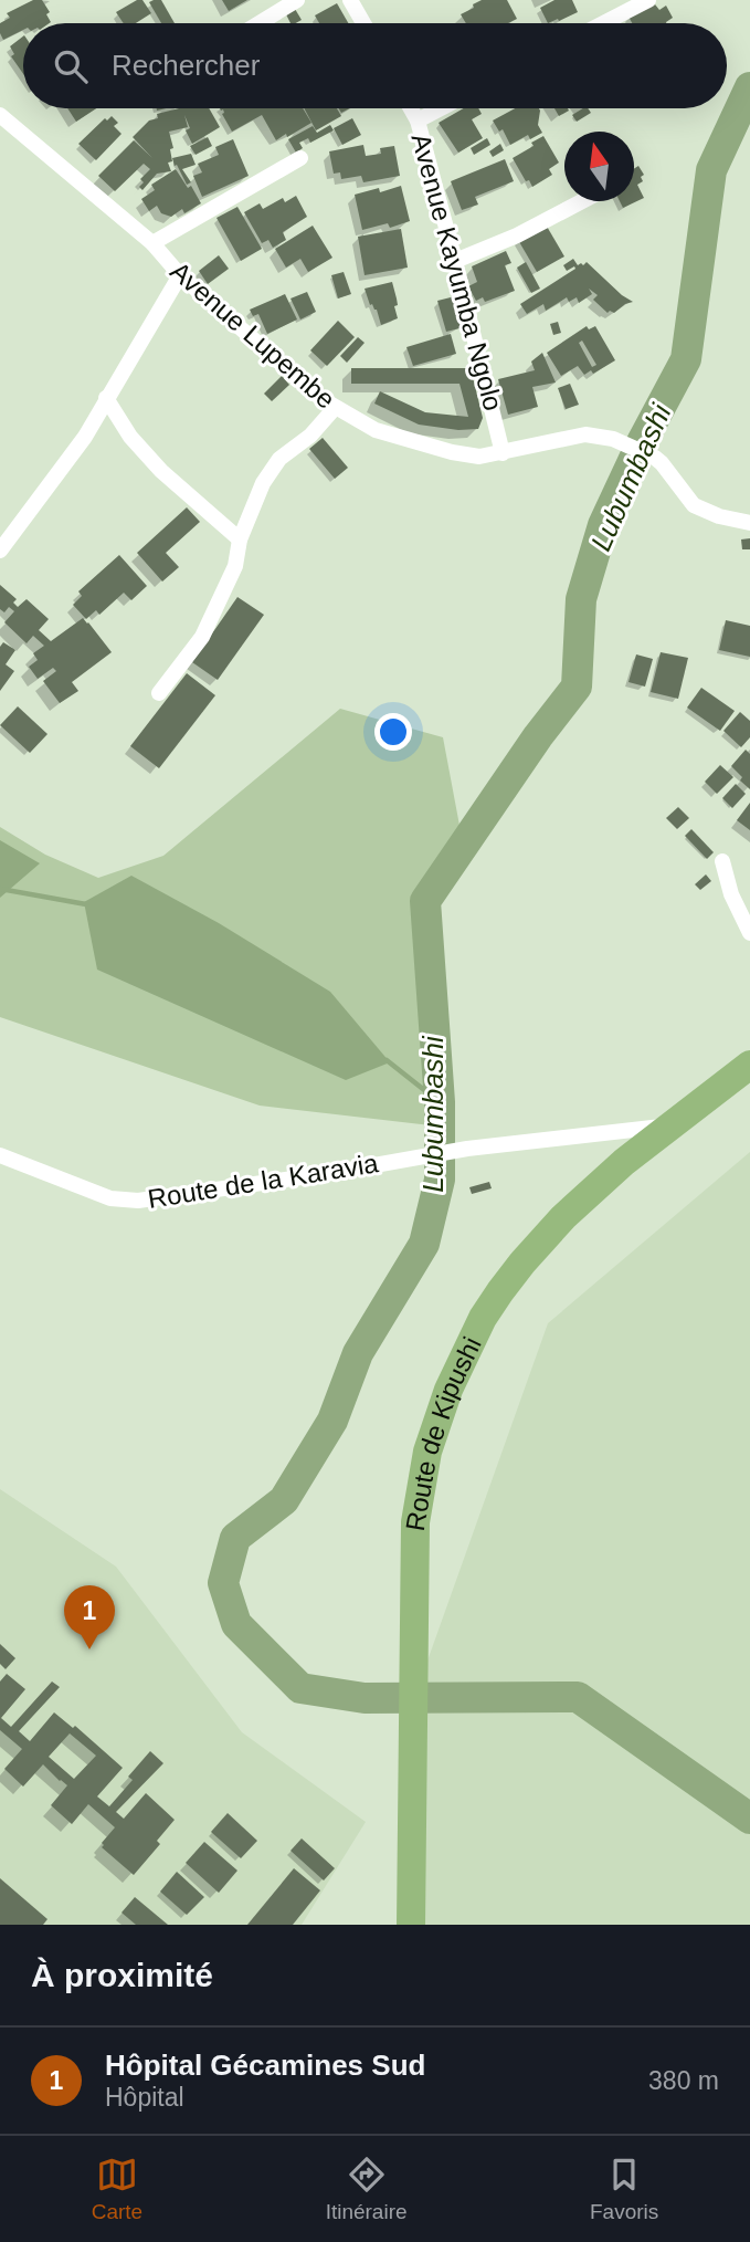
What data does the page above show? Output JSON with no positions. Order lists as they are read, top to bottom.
{
  "streets": {
    "highway": ["Route de Kipushi"],
    "street": ["Avenue Kayumba Ngolo", "Avenue Lupembe", "Route de la Karavia"]
  },
  "crossings": [
    ["Avenue Kayumba Ngolo", "Avenue Lupembe"],
    ["Route de la Karavia", "Route de Kipushi"]
  ],
  "water": ["Lubumbashi"],
  "north": "top",
  "page": {
    "search": "Rechercher",
    "pins": "1",
    "heading": "À proximité",
    "list": [
      {
        "mark": "1",
        "name": "Hôpital Gécamines Sud",
        "note": "Hôpital",
        "value": "380 m"
      }
    ],
    "nav": ["Carte", "Itinéraire", "Favoris"]
  }
}
